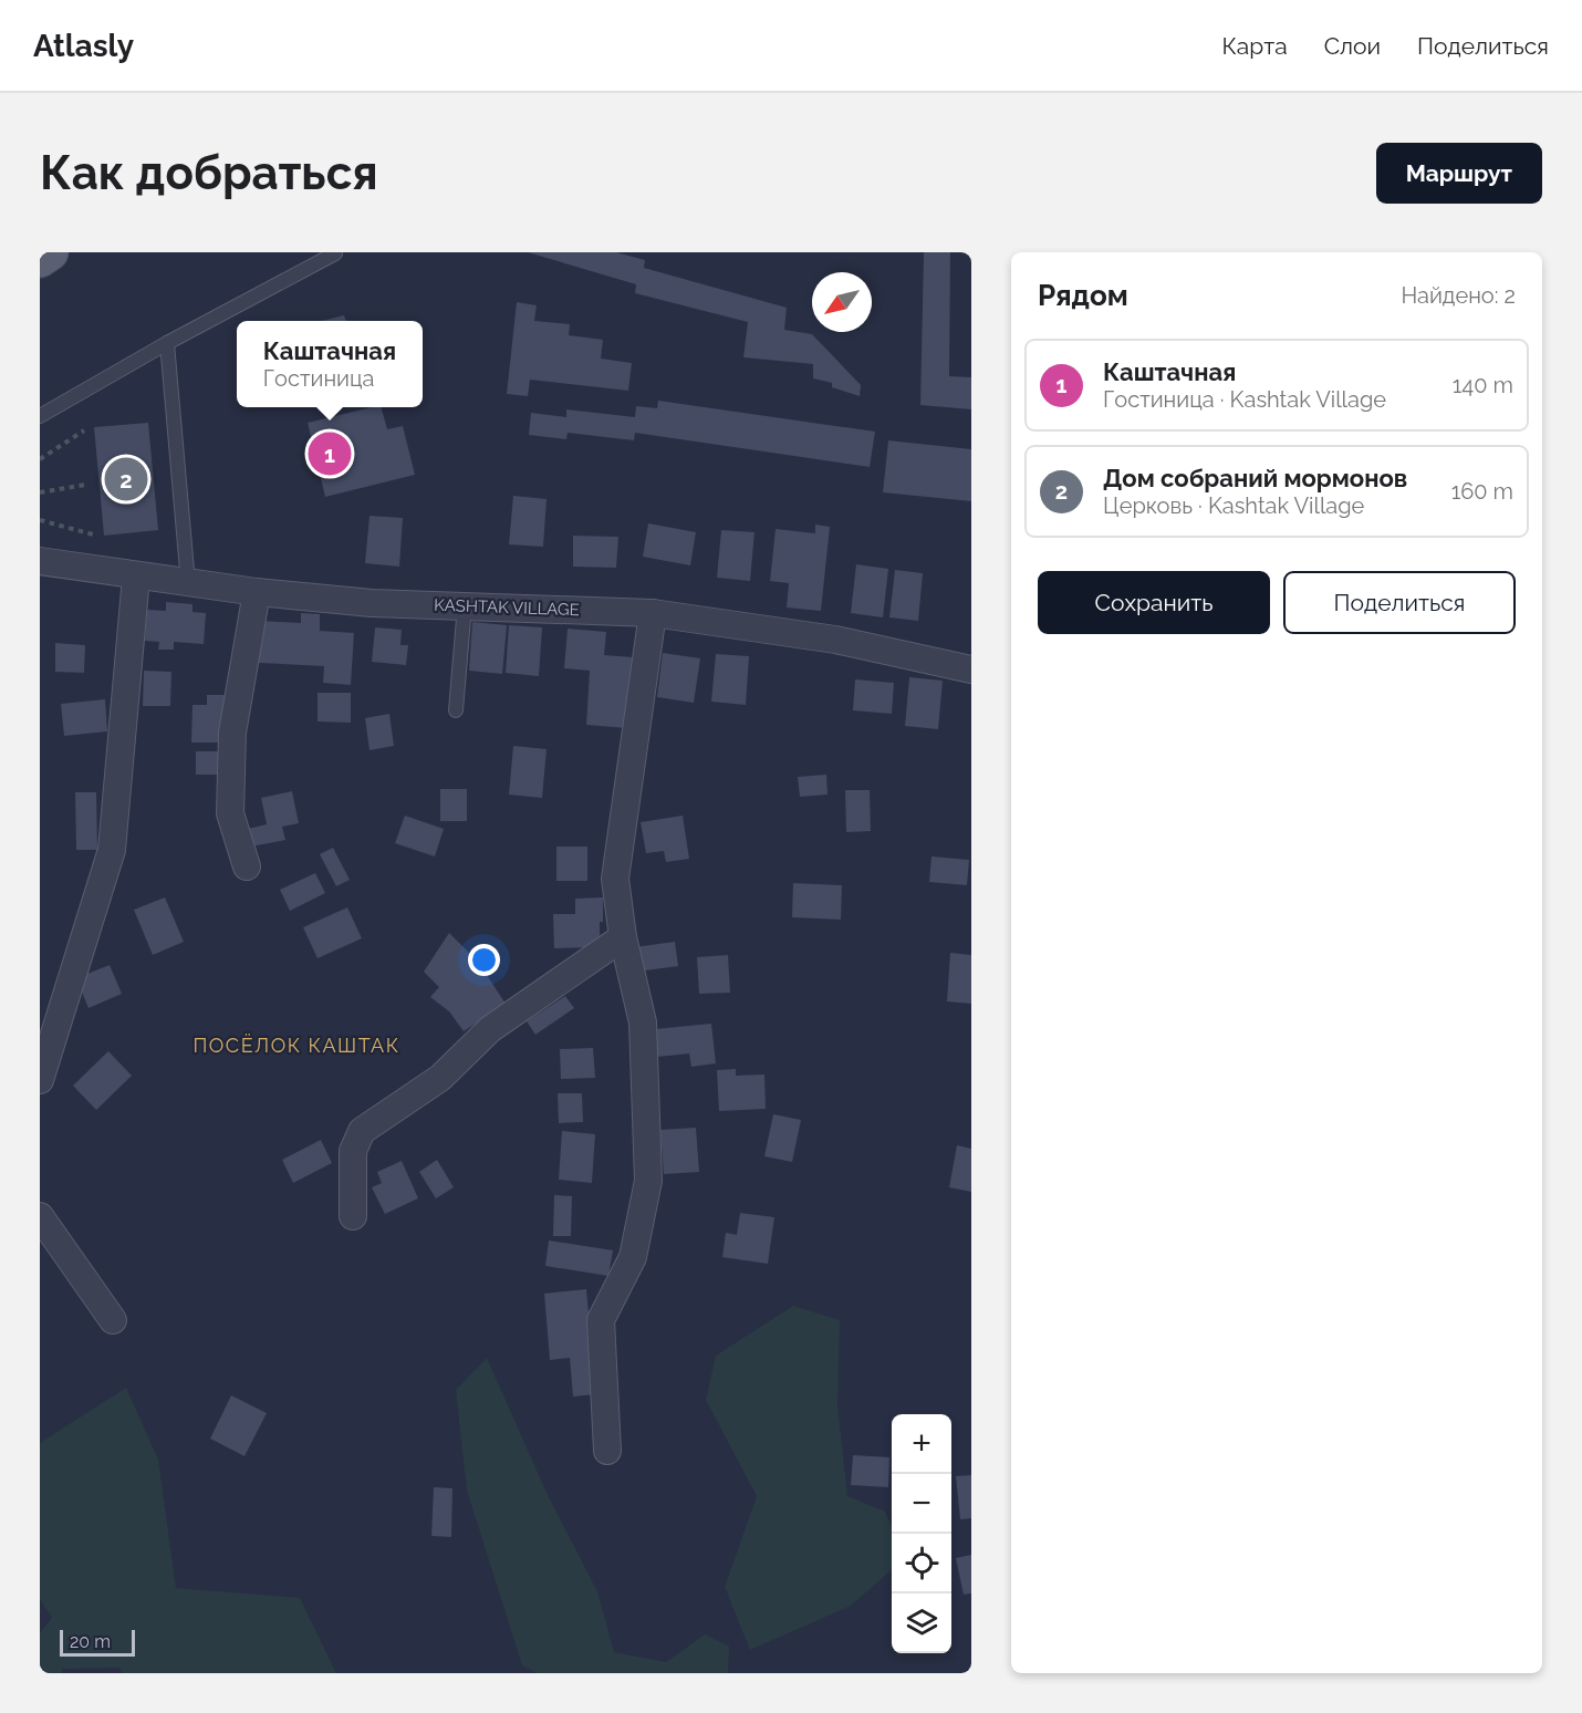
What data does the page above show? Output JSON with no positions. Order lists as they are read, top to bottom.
{
  "streets": {
    "street": ["KASHTAK VILLAGE"]
  },
  "districts": ["ПОСЁЛОК КАШТАК"],
  "scale_bar": "20 m",
  "north": "bottom left",
  "page": {
    "header": "Atlasly",
    "nav": ["Карта", "Слои", "Поделиться"],
    "buttons": [
      "Маршрут",
      ["Сохранить", "Поделиться"]
    ],
    "title": "Как добраться",
    "heading": ["Рядом", "Найдено: 2"],
    "popup": ["Каштачная", "Гостиница"],
    "list": [
      {
        "mark": "1",
        "name": "Каштачная",
        "note": "Гостиница · Kashtak Village",
        "value": "140 m"
      },
      {
        "mark": "2",
        "name": "Дом собраний мормонов",
        "note": "Церковь · Kashtak Village",
        "value": "160 m"
      }
    ],
    "pins": ["1", "2"],
    "map_buttons": ["+", "−"],
    "scale": "20 m"
  }
}
